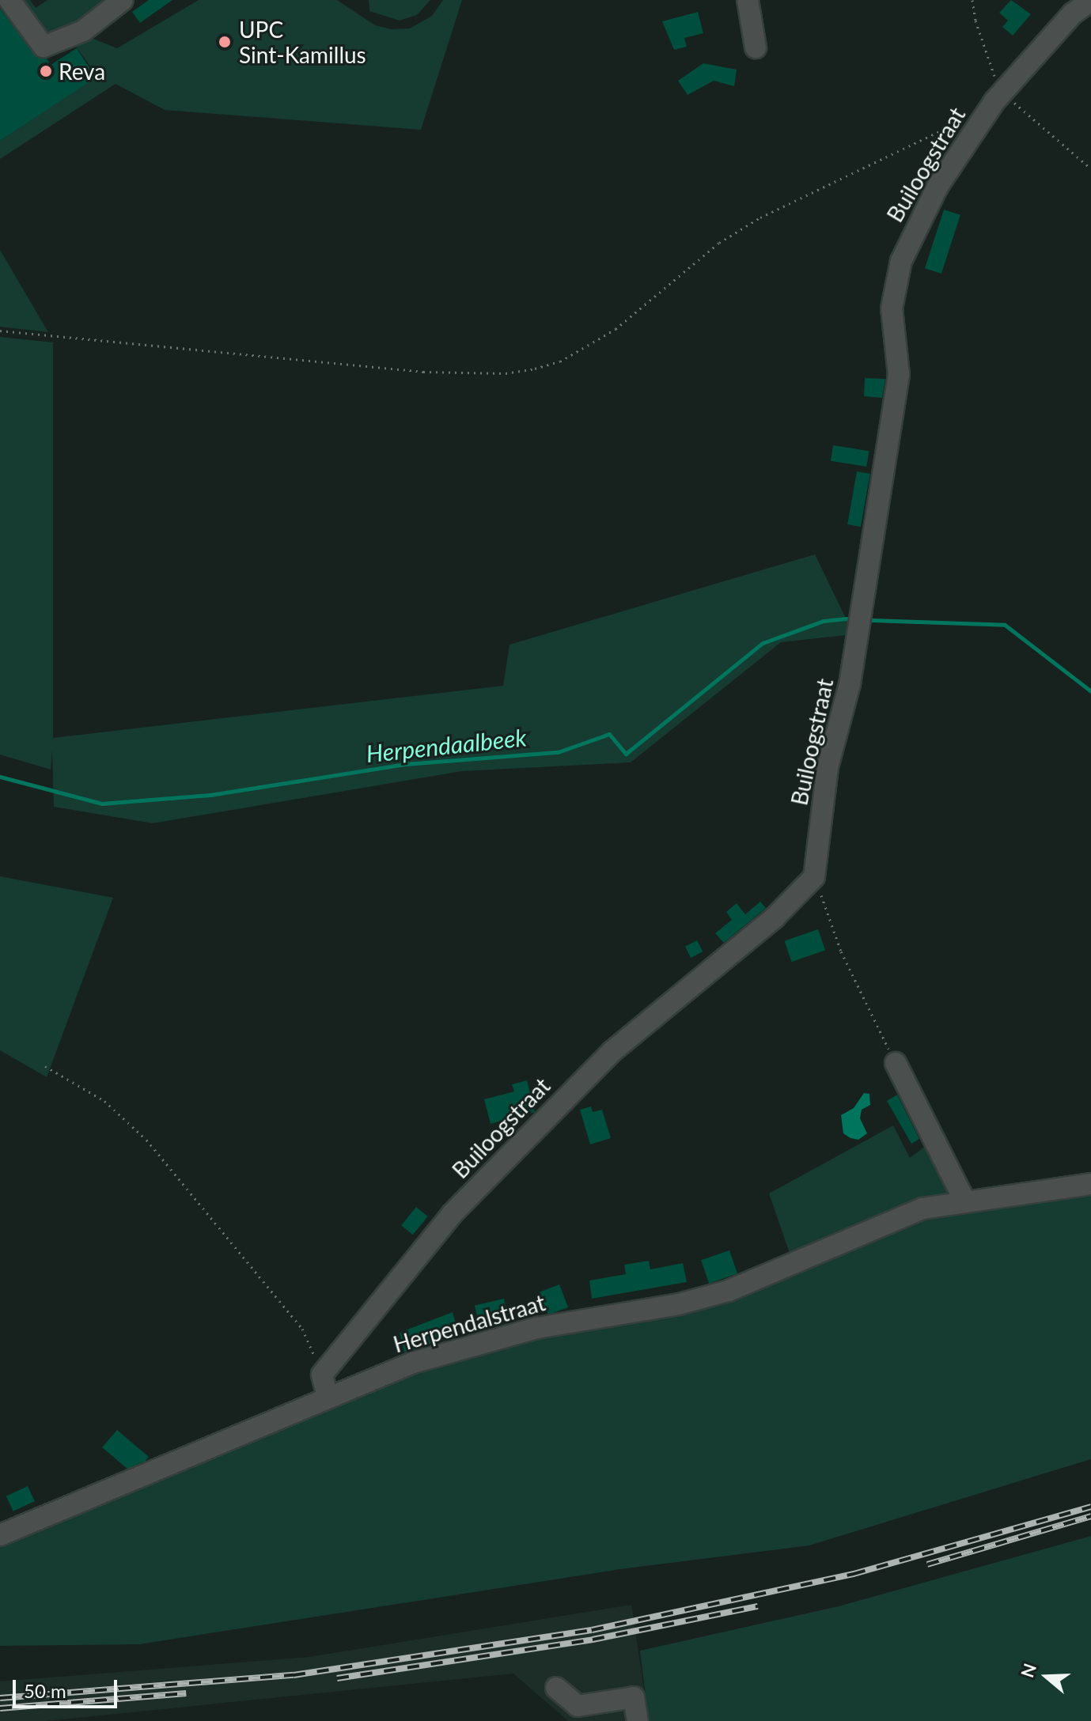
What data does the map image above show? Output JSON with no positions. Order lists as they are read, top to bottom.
{
  "streets": {
    "street": ["Builoogstraat", "Herpendalstraat"]
  },
  "water": ["Herpendaalbeek"],
  "places": ["UPC Sint-Kamillus", "Reva"],
  "scale_bar": "50 m",
  "north": "left"
}
